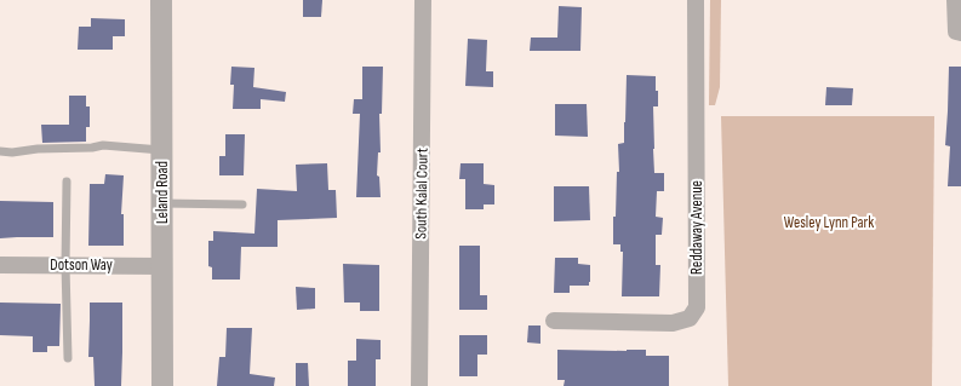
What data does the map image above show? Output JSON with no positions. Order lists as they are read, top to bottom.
{
  "streets": {
    "street": [
      "Leland Road",
      "South Kalal Court",
      "Reddaway Avenue",
      "Dotson Way"
    ]
  },
  "crossings": [
    ["Leland Road", "Dotson Way"]
  ],
  "parks": ["Wesley Lynn Park"]
}
